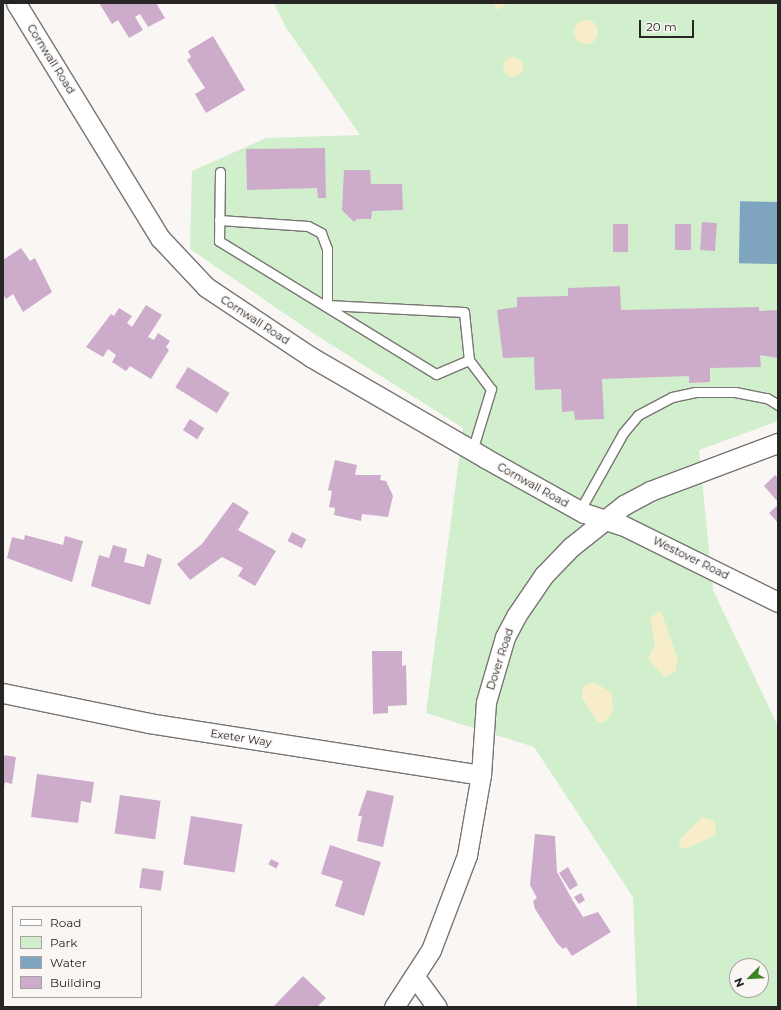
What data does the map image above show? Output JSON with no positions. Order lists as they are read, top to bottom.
{
  "streets": {
    "street": [
      "Cornwall Road",
      "Westover Road",
      "Dover Road",
      "Exeter Way"
    ]
  },
  "crossings": [
    ["Cornwall Road", "Westover Road"],
    ["Cornwall Road", "Dover Road"],
    ["Westover Road", "Dover Road"],
    ["Dover Road", "Exeter Way"]
  ],
  "legend": [
    "Road",
    "Park",
    "Water",
    "Building"
  ],
  "scale_bar": "20 m",
  "north": "bottom left"
}
